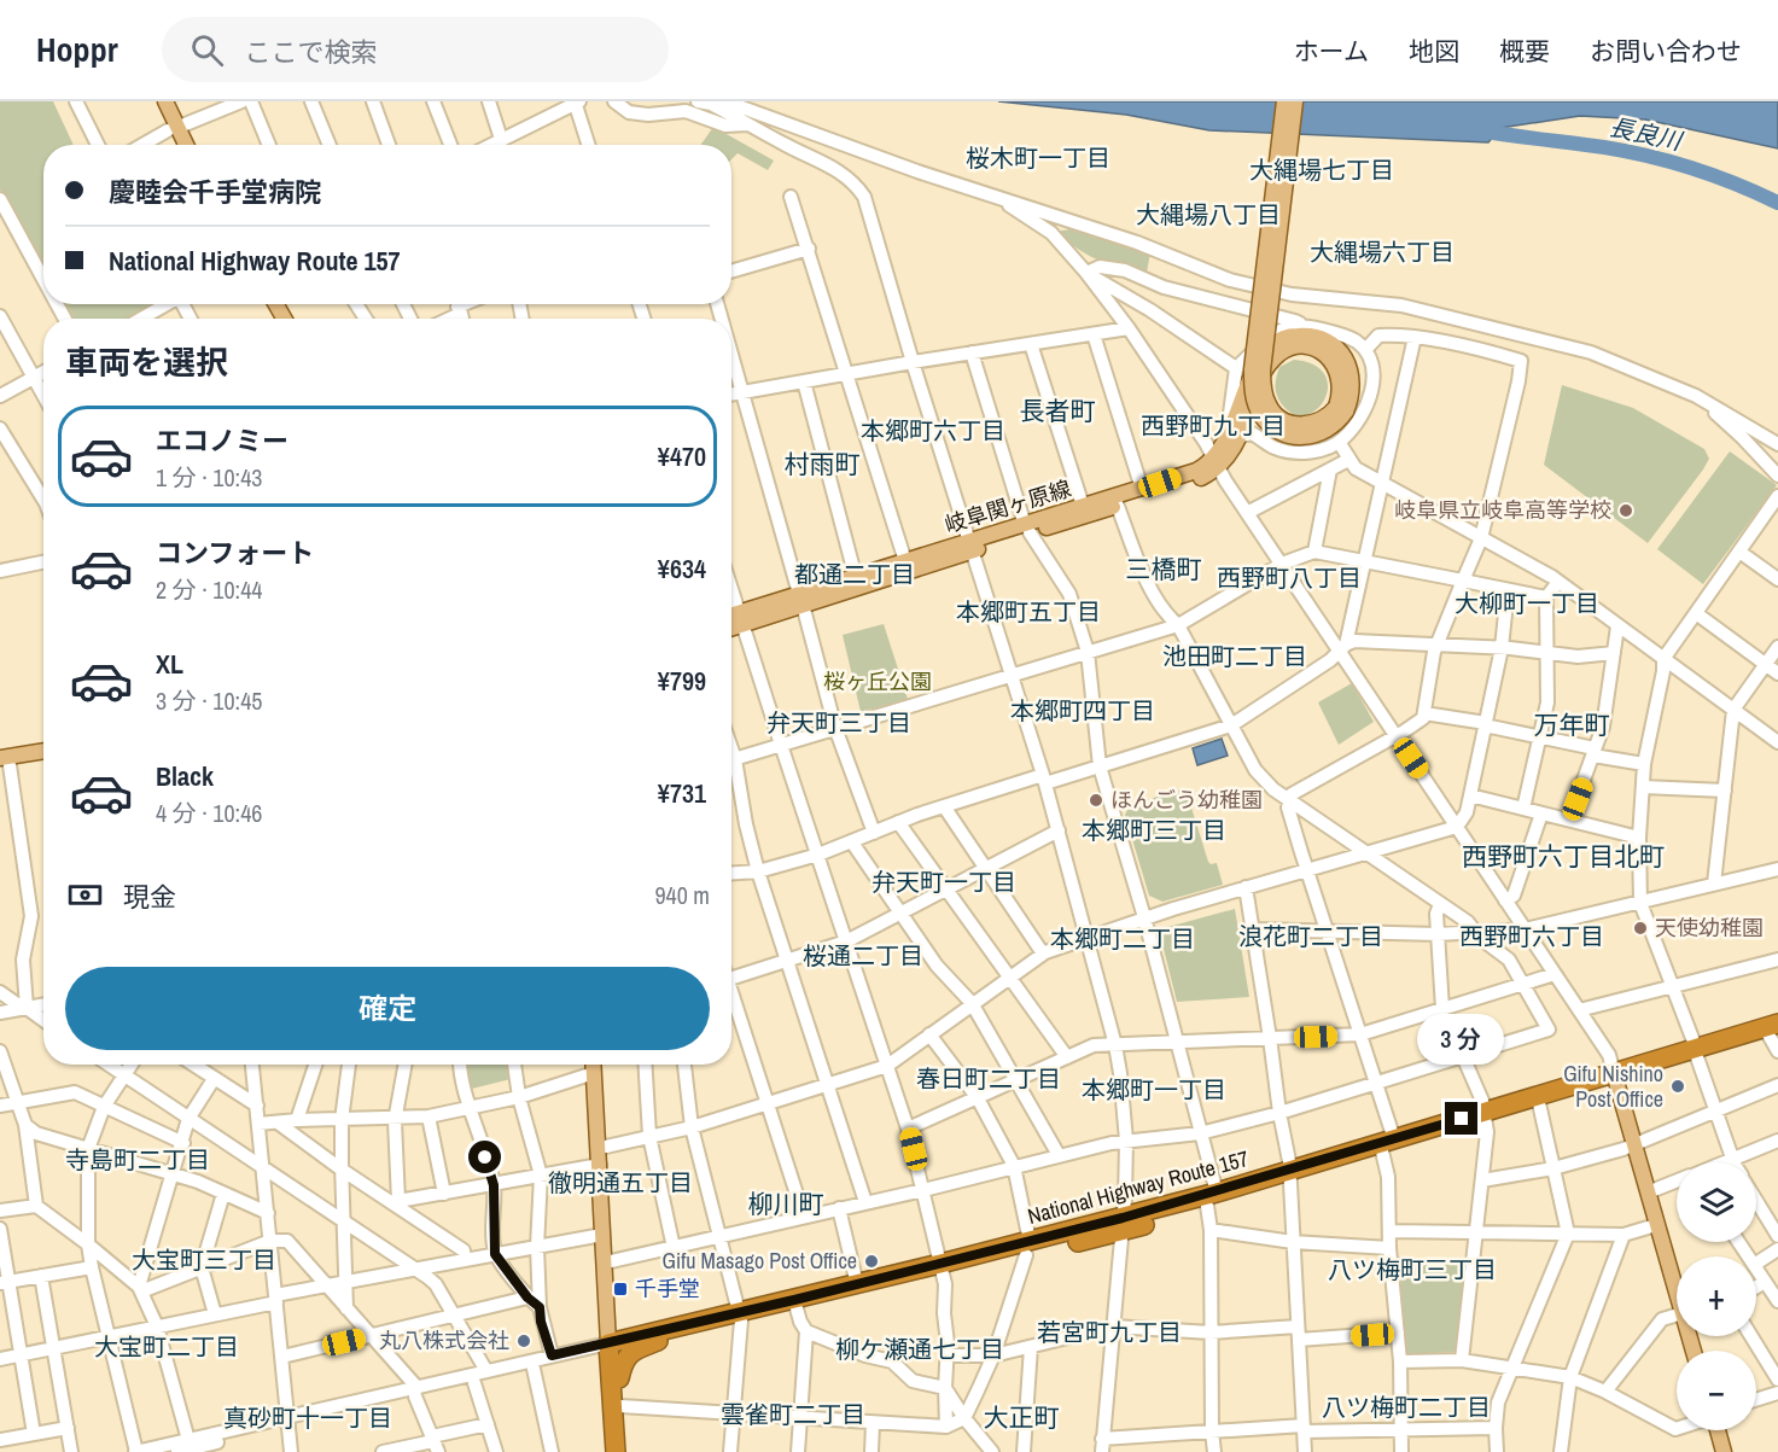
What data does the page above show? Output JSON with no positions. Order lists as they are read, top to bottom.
{
  "streets": {
    "highway": ["National Highway Route 157"],
    "main road": ["岐阜関ヶ原線"]
  },
  "districts": [
    "桜木町一丁目",
    "大縄場七丁目",
    "大縄場八丁目",
    "大縄場六丁目",
    "長者町",
    "西野町九丁目",
    "本郷町六丁目",
    "村雨町",
    "三橋町",
    "都通二丁目",
    "西野町八丁目",
    "大柳町一丁目",
    "本郷町五丁目",
    "池田町二丁目",
    "本郷町四丁目",
    "弁天町三丁目",
    "万年町",
    "本郷町三丁目",
    "西野町六丁目北町",
    "弁天町一丁目",
    "浪花町二丁目",
    "西野町六丁目",
    "本郷町二丁目",
    "桜通二丁目",
    "春日町二丁目",
    "本郷町一丁目",
    "寺島町二丁目",
    "徹明通五丁目",
    "柳川町",
    "大宝町三丁目",
    "八ツ梅町三丁目",
    "若宮町九丁目",
    "大宝町二丁目",
    "柳ケ瀬通七丁目",
    "八ツ梅町二丁目",
    "雲雀町二丁目",
    "真砂町十一丁目",
    "大正町"
  ],
  "water": ["長良川"],
  "parks": ["桜ヶ丘公園"],
  "places": {
    "other": [
      "岐阜県立岐阜高等学校",
      "ほんごう幼稚園",
      "天使幼稚園",
      "Gifu Nishino Post Office",
      "Gifu Masago Post Office",
      "丸八株式会社"
    ],
    "transit": ["千手堂"]
  },
  "page": {
    "header": "Hoppr",
    "search": "ここで検索",
    "nav": [
      "ホーム",
      "地図",
      "概要",
      "お問い合わせ"
    ],
    "banner": ["慶睦会千手堂病院", "National Highway Route 157"],
    "heading": "車両を選択",
    "list": [
      {
        "name": "エコノミー",
        "note": "1 分 · 10:43",
        "value": "¥470"
      },
      {
        "name": "コンフォート",
        "note": "2 分 · 10:44",
        "value": "¥634"
      },
      {
        "name": "XL",
        "note": "3 分 · 10:45",
        "value": "¥799"
      },
      {
        "name": "Black",
        "note": "4 分 · 10:46",
        "value": "¥731"
      }
    ],
    "pay": ["現金", "940 m"],
    "buttons": "確定",
    "bubble": "3 分",
    "map_buttons": ["+", "−"]
  }
}
